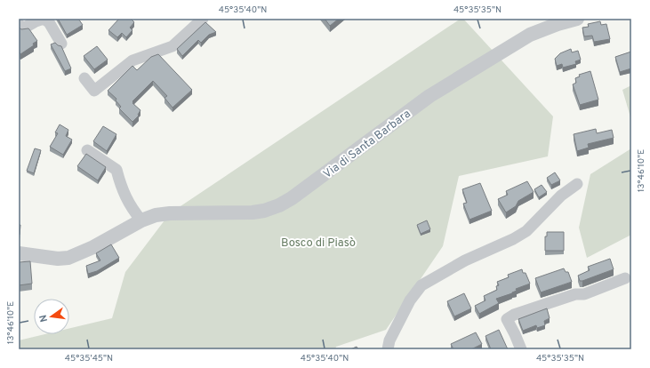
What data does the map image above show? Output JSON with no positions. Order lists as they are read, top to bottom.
{
  "streets": {
    "street": ["Via di Santa Barbara"]
  },
  "parks": ["Bosco di Piasò"],
  "north": "left",
  "coordinates": [
    "45°35'40\"N",
    "45°35'35\"N",
    "13°46'10\"E",
    "45°35'45\"N"
  ]
}
